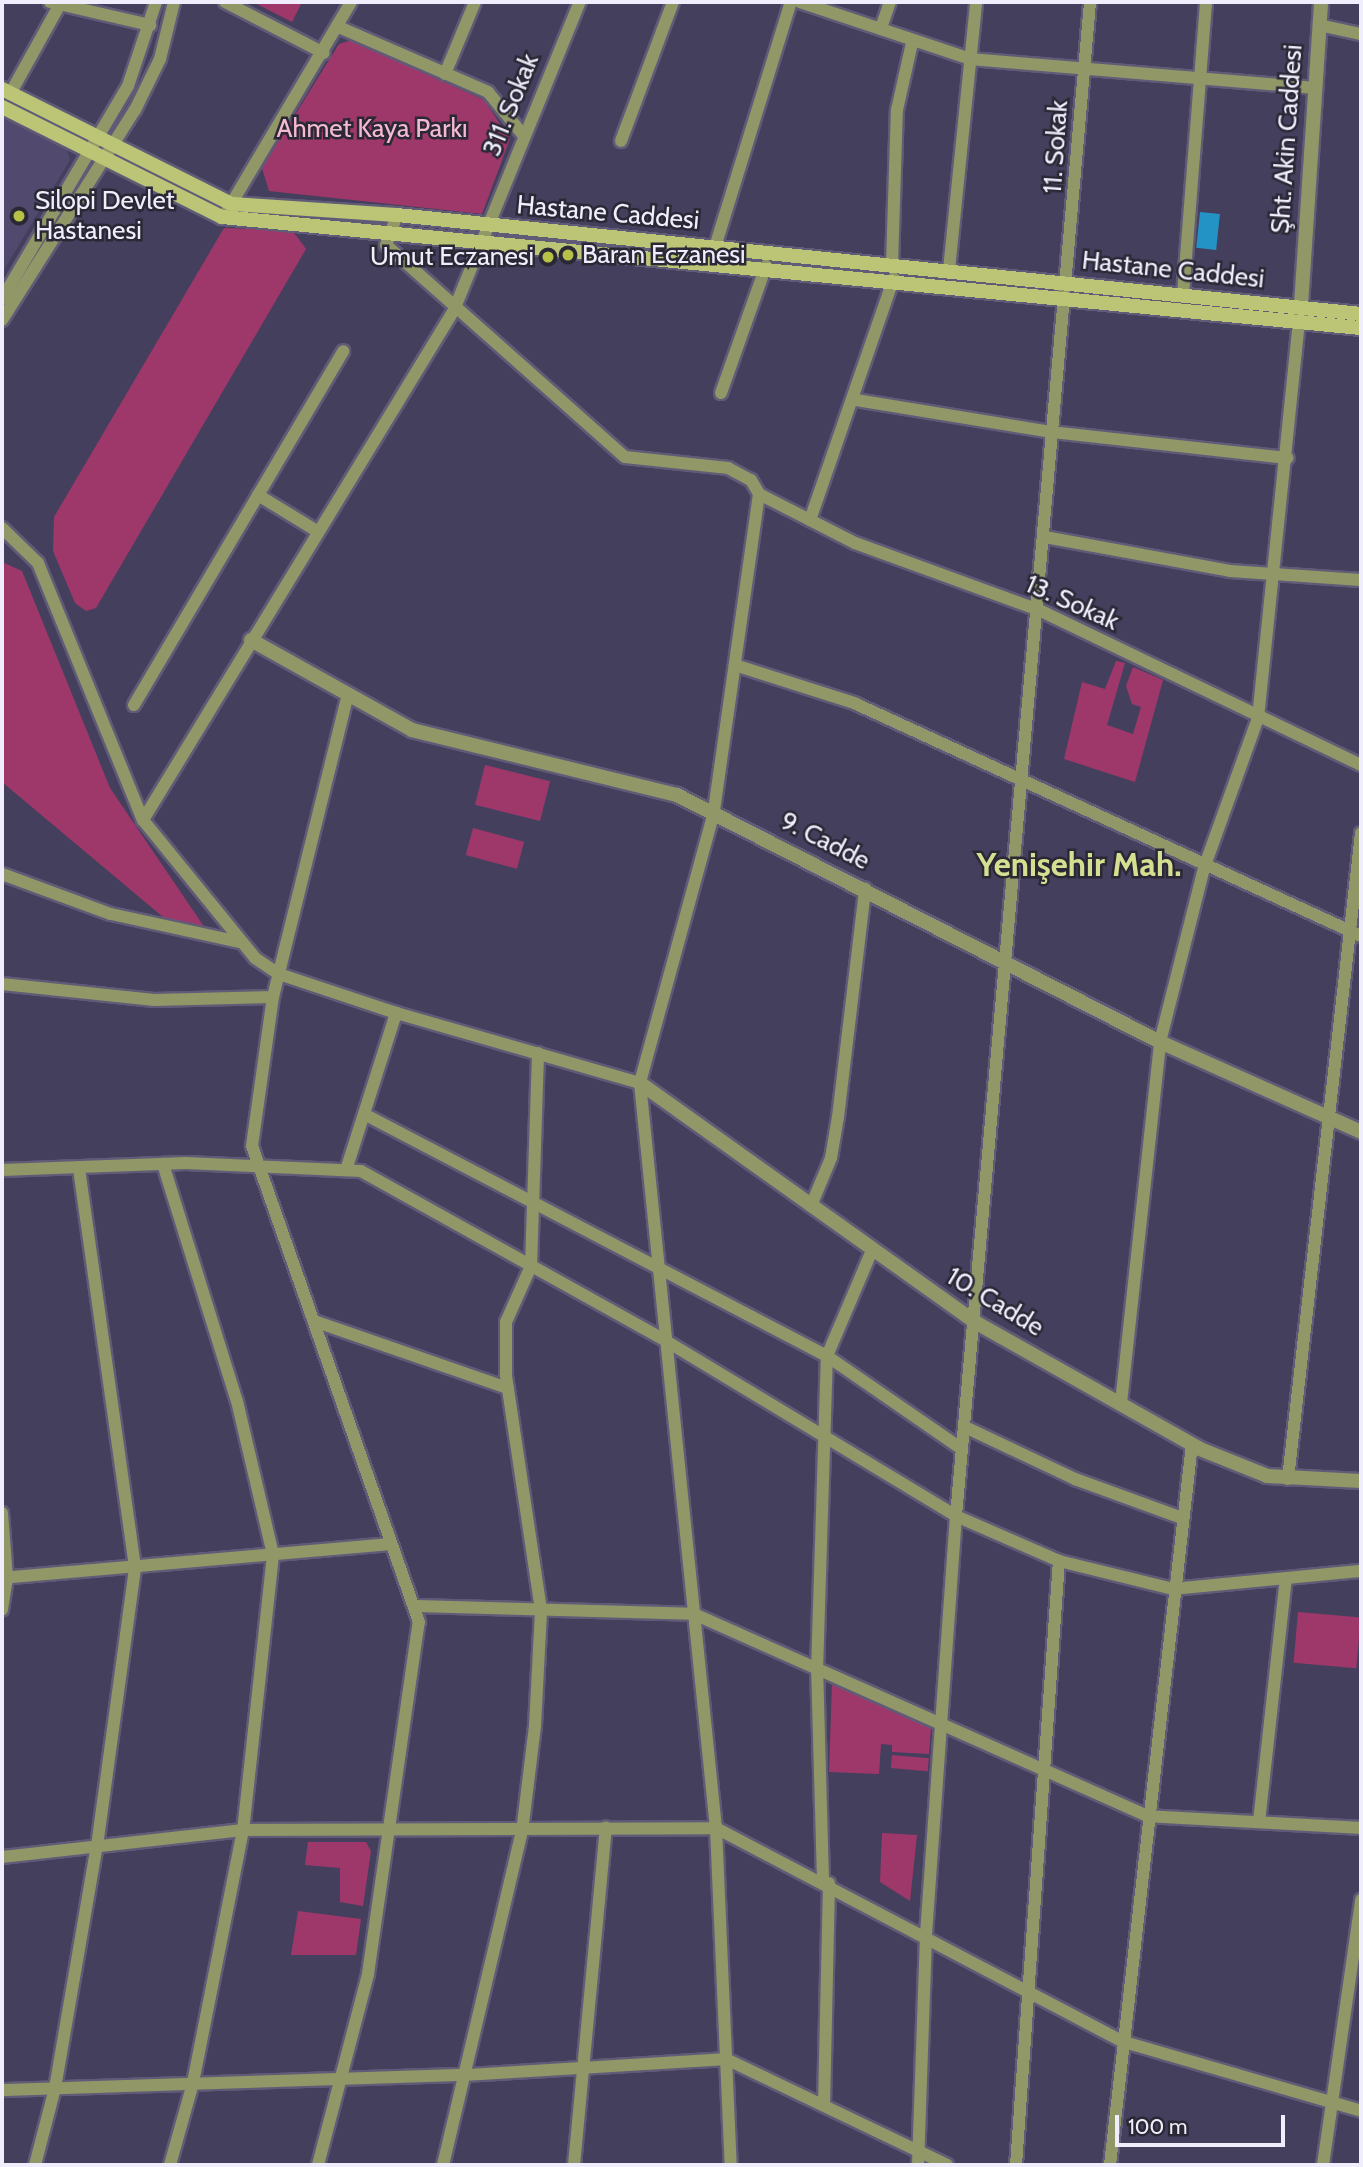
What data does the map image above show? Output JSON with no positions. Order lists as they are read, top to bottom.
{
  "streets": {
    "main road": ["Hastane Caddesi"],
    "street": [
      "311. Sokak",
      "Şht. Akin Caddesi",
      "11. Sokak",
      "13. Sokak",
      "9. Cadde",
      "10. Cadde"
    ]
  },
  "crossings": [
    ["311. Sokak", "Hastane Caddesi"],
    ["311. Sokak", "13. Sokak"],
    ["311. Sokak", "9. Cadde"],
    ["Şht. Akin Caddesi", "Hastane Caddesi"],
    ["11. Sokak", "Hastane Caddesi"],
    ["11. Sokak", "13. Sokak"],
    ["11. Sokak", "9. Cadde"],
    ["11. Sokak", "10. Cadde"],
    ["Hastane Caddesi", "13. Sokak"]
  ],
  "districts": ["Yenişehir Mah."],
  "parks": ["Ahmet Kaya Parkı"],
  "places": ["Silopi Devlet Hastanesi", "Baran Eczanesi", "Umut Eczanesi"],
  "scale_bar": "100 m"
}
